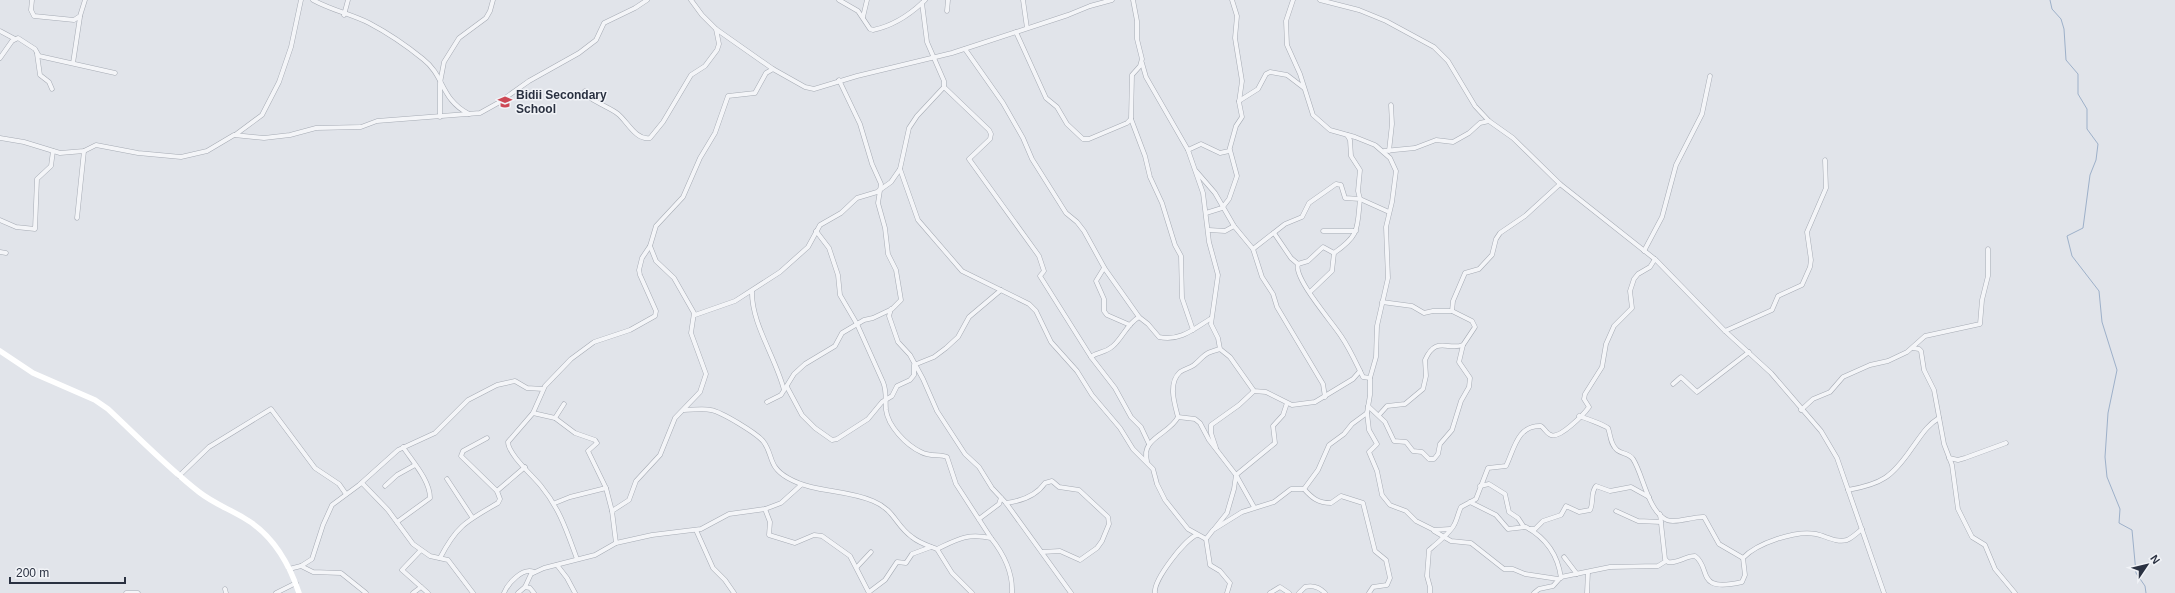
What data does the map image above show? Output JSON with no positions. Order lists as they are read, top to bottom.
{
  "places": {
    "school or university": ["Bidii Secondary School"]
  },
  "scale_bar": "200 m",
  "north": "top right"
}
